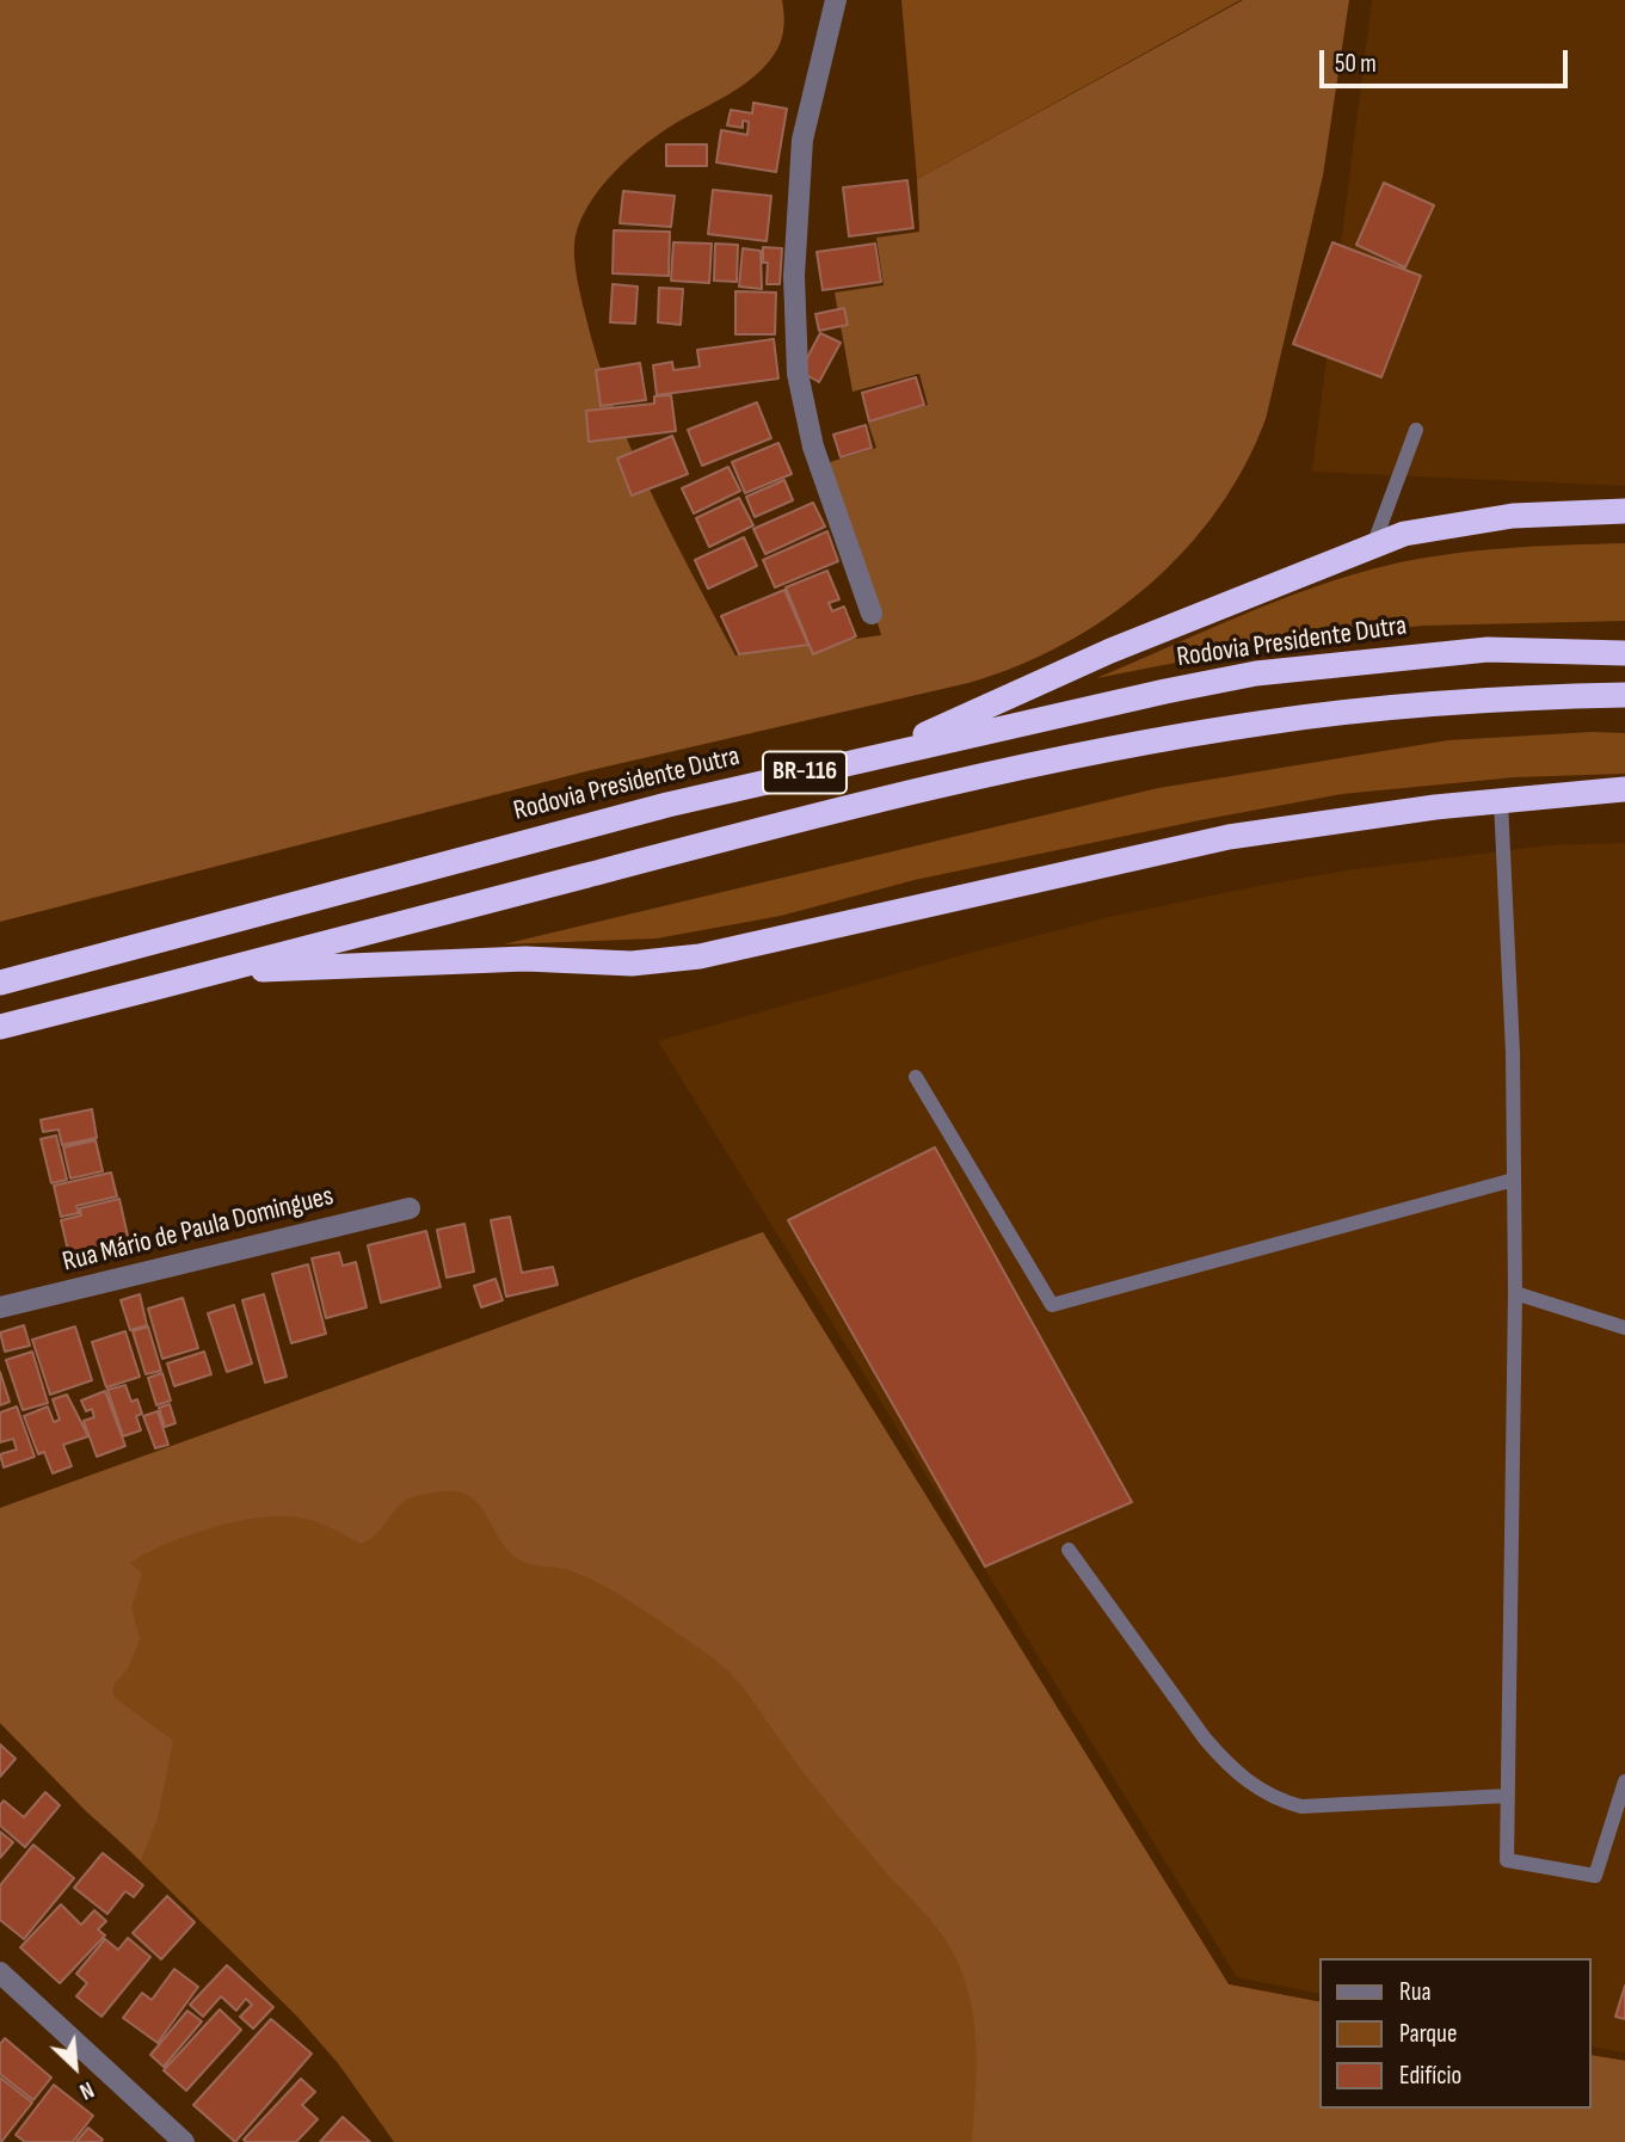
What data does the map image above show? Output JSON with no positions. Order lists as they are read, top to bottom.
{
  "streets": {
    "highway": ["Rodovia Presidente Dutra", "BR-116"],
    "street": ["Rua Mário de Paula Domingues"]
  },
  "legend": ["Rua", "Parque", "Edifício"],
  "scale_bar": "50 m",
  "north": "bottom right"
}
